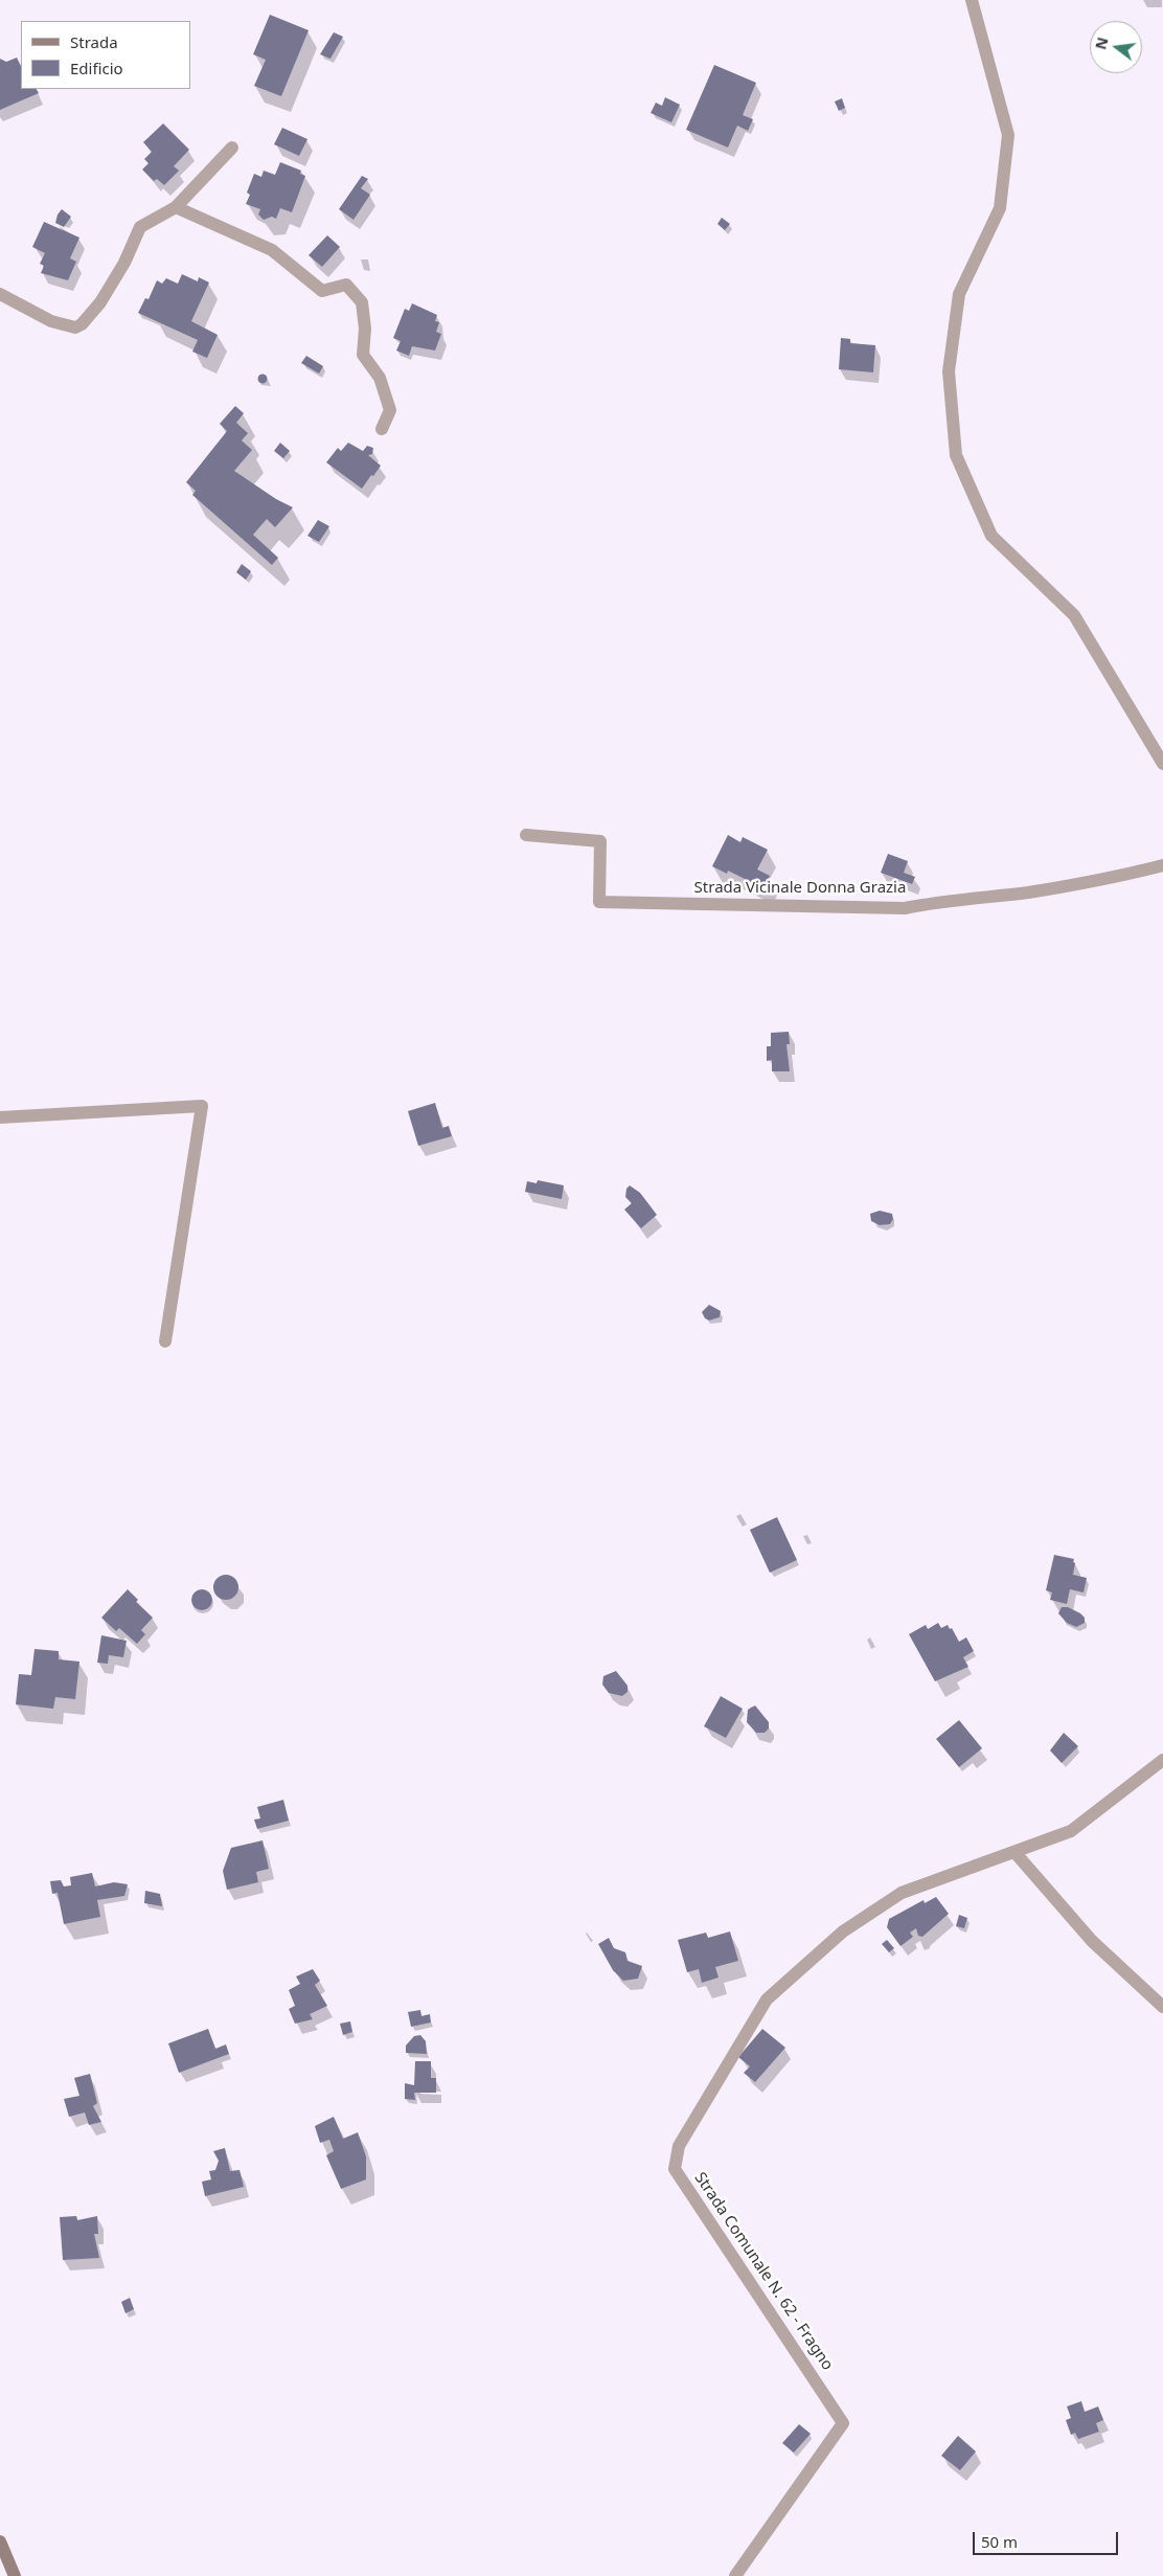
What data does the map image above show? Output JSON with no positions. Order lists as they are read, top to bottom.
{
  "streets": {
    "street": ["Strada Vicinale Donna Grazia", "Strada Comunale N. 62 - Fragno"]
  },
  "legend": ["Strada", "Edificio"],
  "scale_bar": "50 m",
  "north": "left"
}
